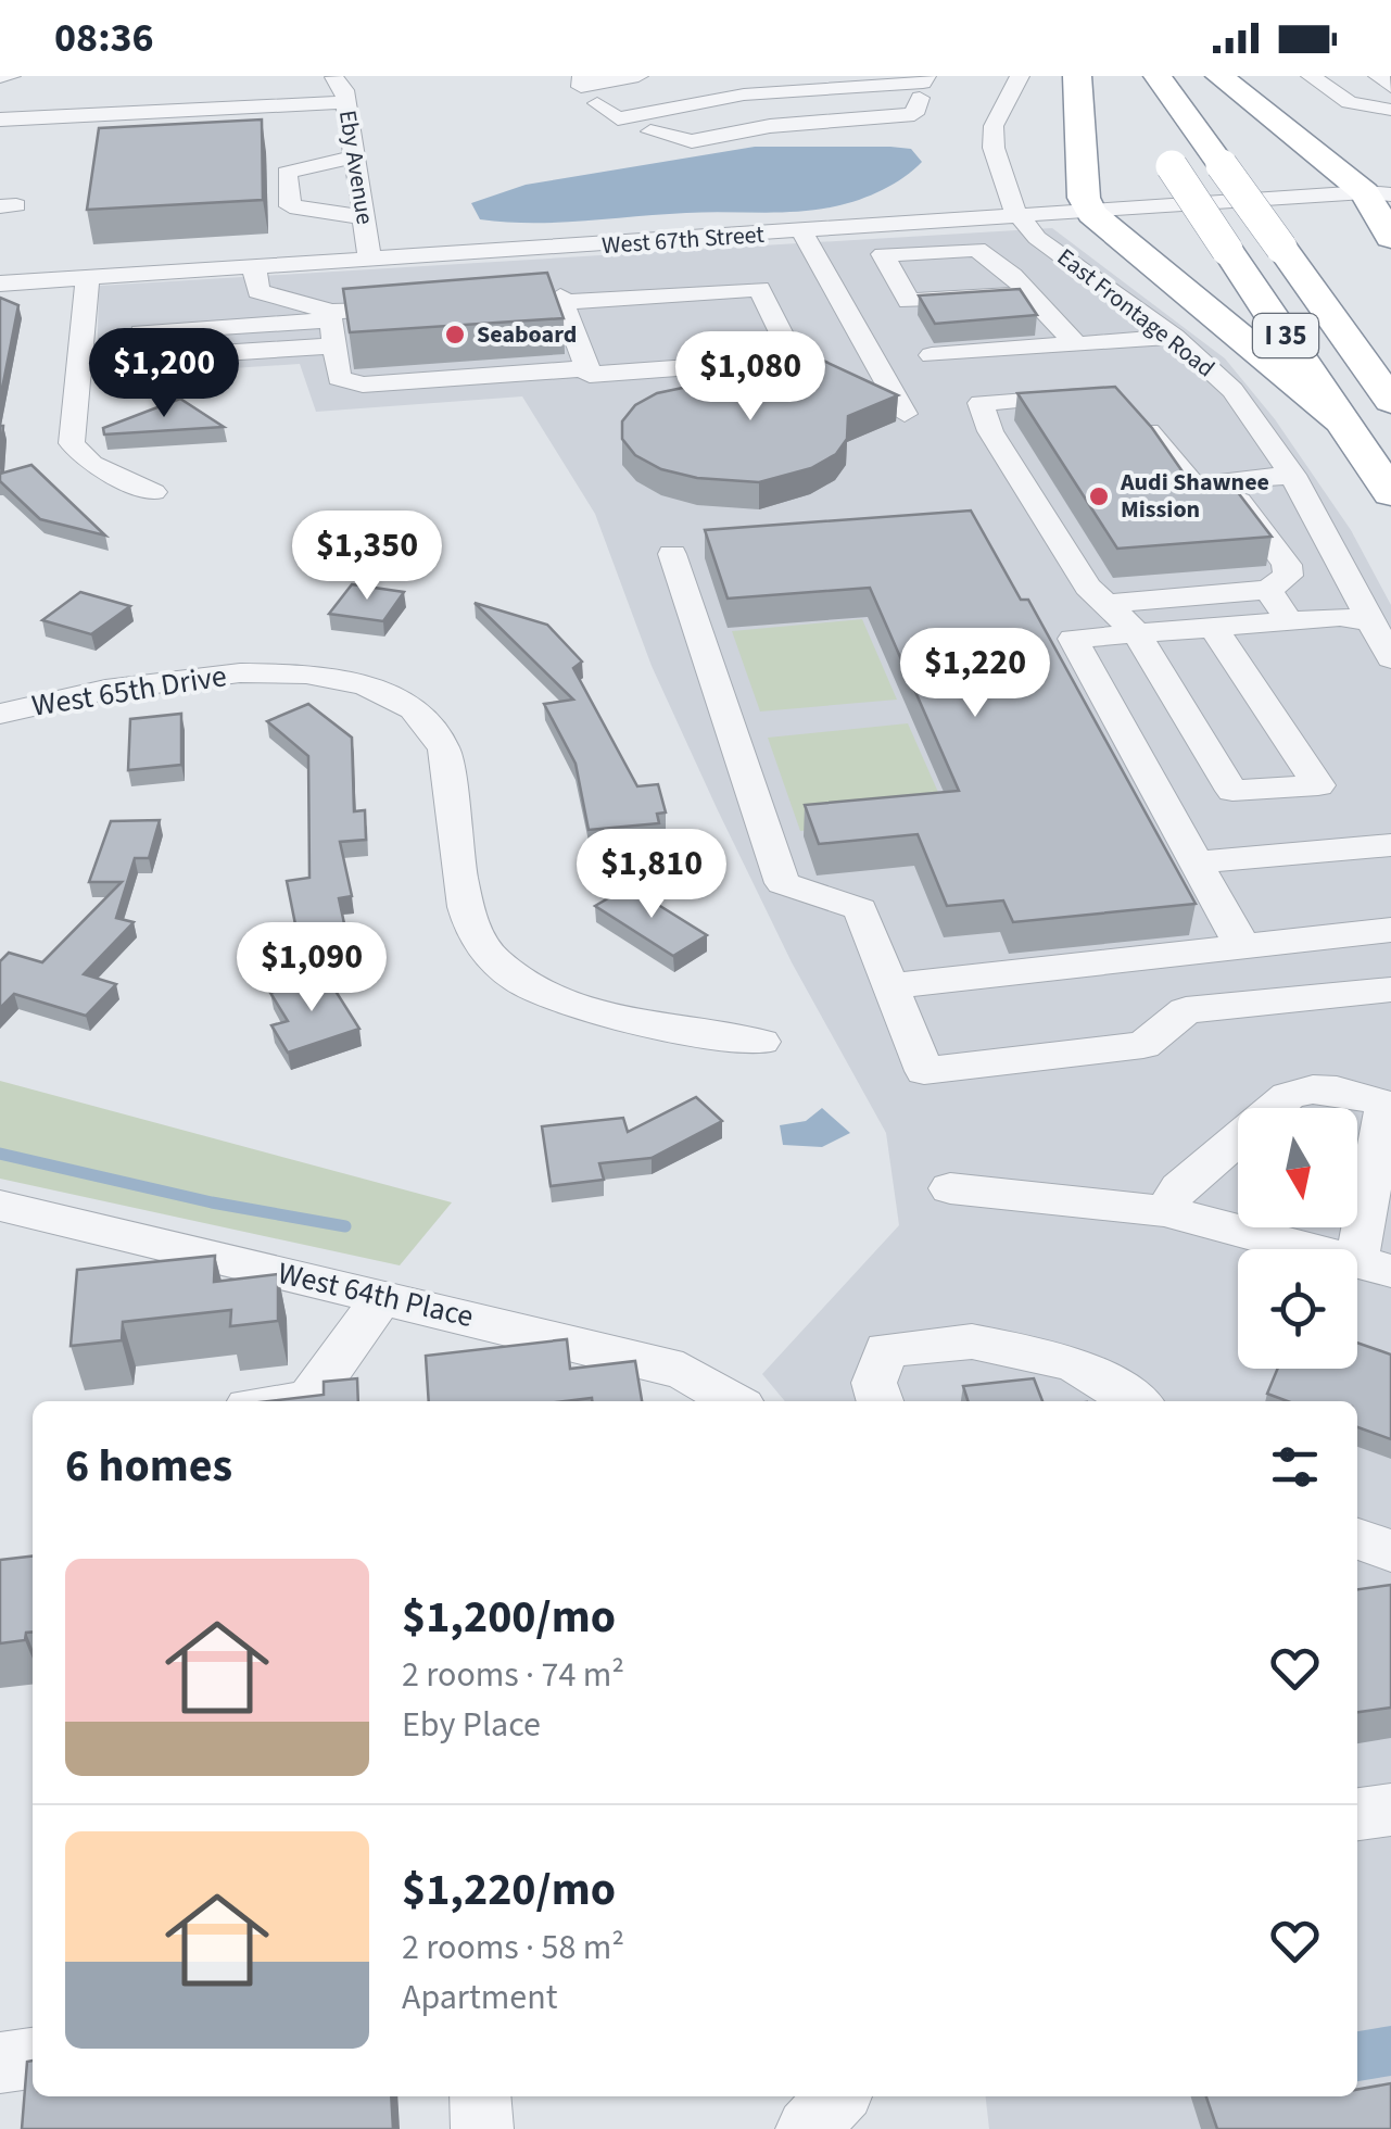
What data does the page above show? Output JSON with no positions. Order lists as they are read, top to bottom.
{
  "streets": {
    "highway": ["I 35"],
    "street": [
      "Eby Avenue",
      "West 67th Street",
      "East Frontage Road",
      "West 65th Drive",
      "West 64th Place"
    ]
  },
  "crossings": [
    ["Eby Avenue", "West 67th Street"],
    ["West 67th Street", "East Frontage Road"]
  ],
  "places": ["Seaboard", "Audi Shawnee Mission"],
  "north": "bottom",
  "page": {
    "status": "08:36",
    "price": [
      "$1,200",
      "$1,080",
      "$1,350",
      "$1,220",
      "$1,810",
      "$1,090"
    ],
    "heading": "6 homes",
    "list": [
      {
        "name": "$1,200/mo",
        "note": "2 rooms · 74 m² · Eby Place"
      },
      {
        "name": "$1,220/mo",
        "note": "2 rooms · 58 m² · Apartment"
      }
    ]
  }
}
